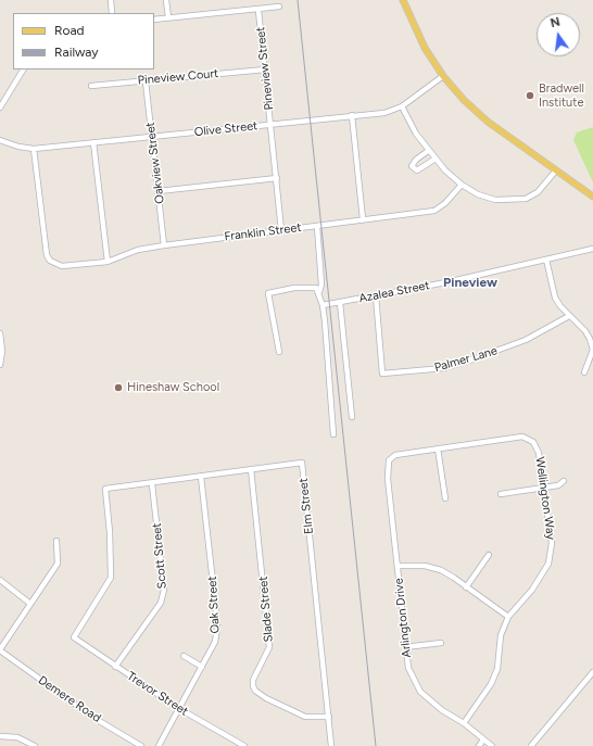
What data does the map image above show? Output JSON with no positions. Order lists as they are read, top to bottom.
{
  "streets": {
    "street": [
      "Pineview Street",
      "Pineview Court",
      "Olive Street",
      "Oakview Street",
      "Franklin Street",
      "Azalea Street",
      "Palmer Lane",
      "Wellington Way",
      "Elm Street",
      "Scott Street",
      "Oak Street",
      "Slade Street",
      "Arlington Drive",
      "Trevor Street",
      "Demere Road"
    ]
  },
  "crossings": [
    ["Pineview Street", "Pineview Court"],
    ["Pineview Street", "Olive Street"],
    ["Pineview Street", "Franklin Street"],
    ["Pineview Court", "Oakview Street"],
    ["Olive Street", "Oakview Street"],
    ["Olive Street", "Franklin Street"],
    ["Oakview Street", "Franklin Street"],
    ["Azalea Street", "Palmer Lane"],
    ["Wellington Way", "Arlington Drive"],
    ["Elm Street", "Scott Street"],
    ["Elm Street", "Oak Street"],
    ["Elm Street", "Slade Street"],
    ["Elm Street", "Trevor Street"],
    ["Scott Street", "Trevor Street"],
    ["Oak Street", "Trevor Street"]
  ],
  "districts": ["Pineview"],
  "places": ["Bradwell Institute", "Hineshaw School"],
  "legend": ["Road", "Railway"],
  "north": "top"
}
